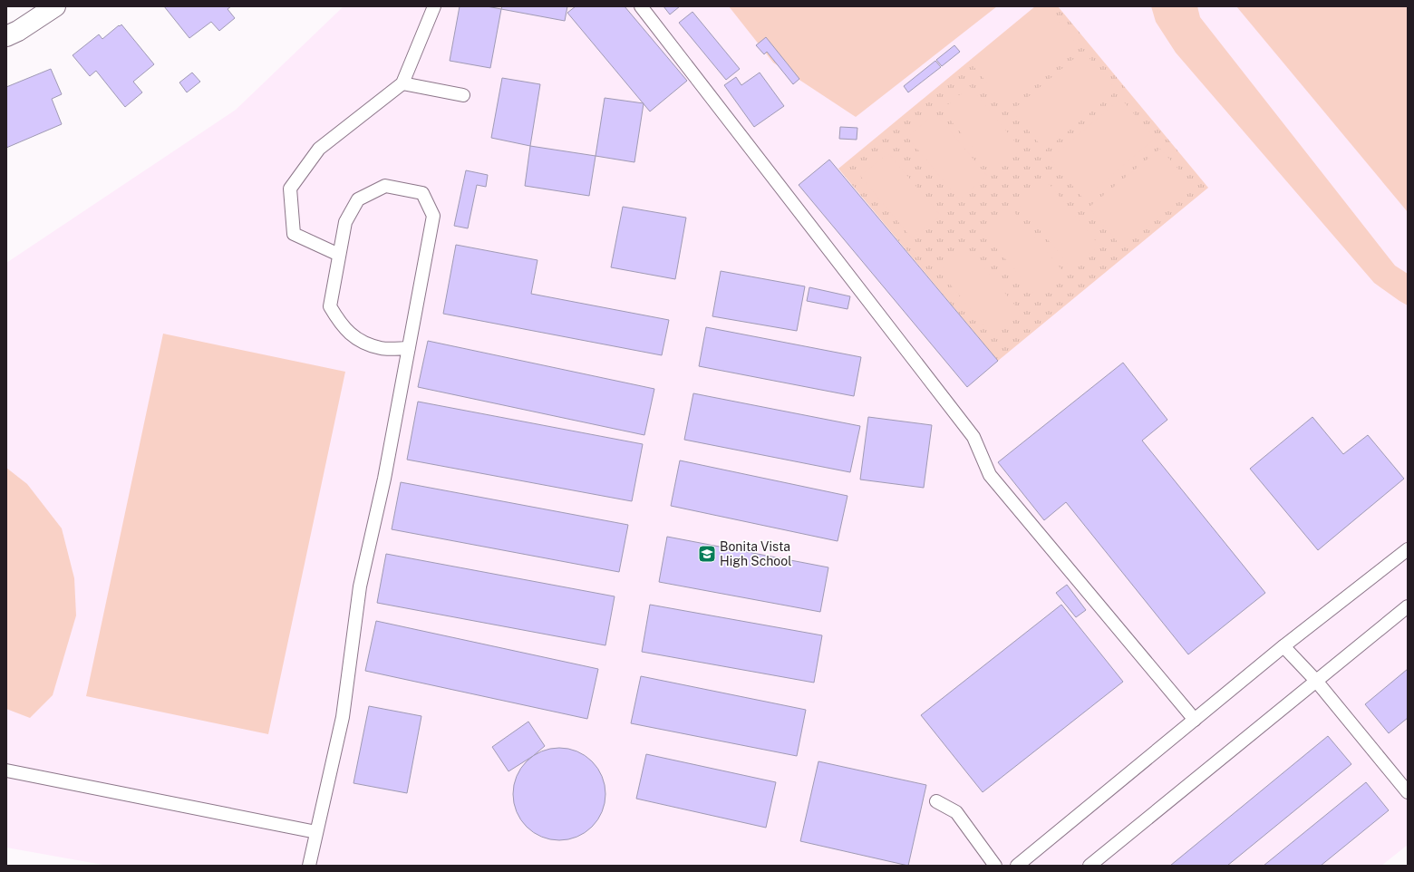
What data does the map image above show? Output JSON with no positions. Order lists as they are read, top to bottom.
{
  "places": {
    "school or university": ["Bonita Vista High School"]
  }
}
